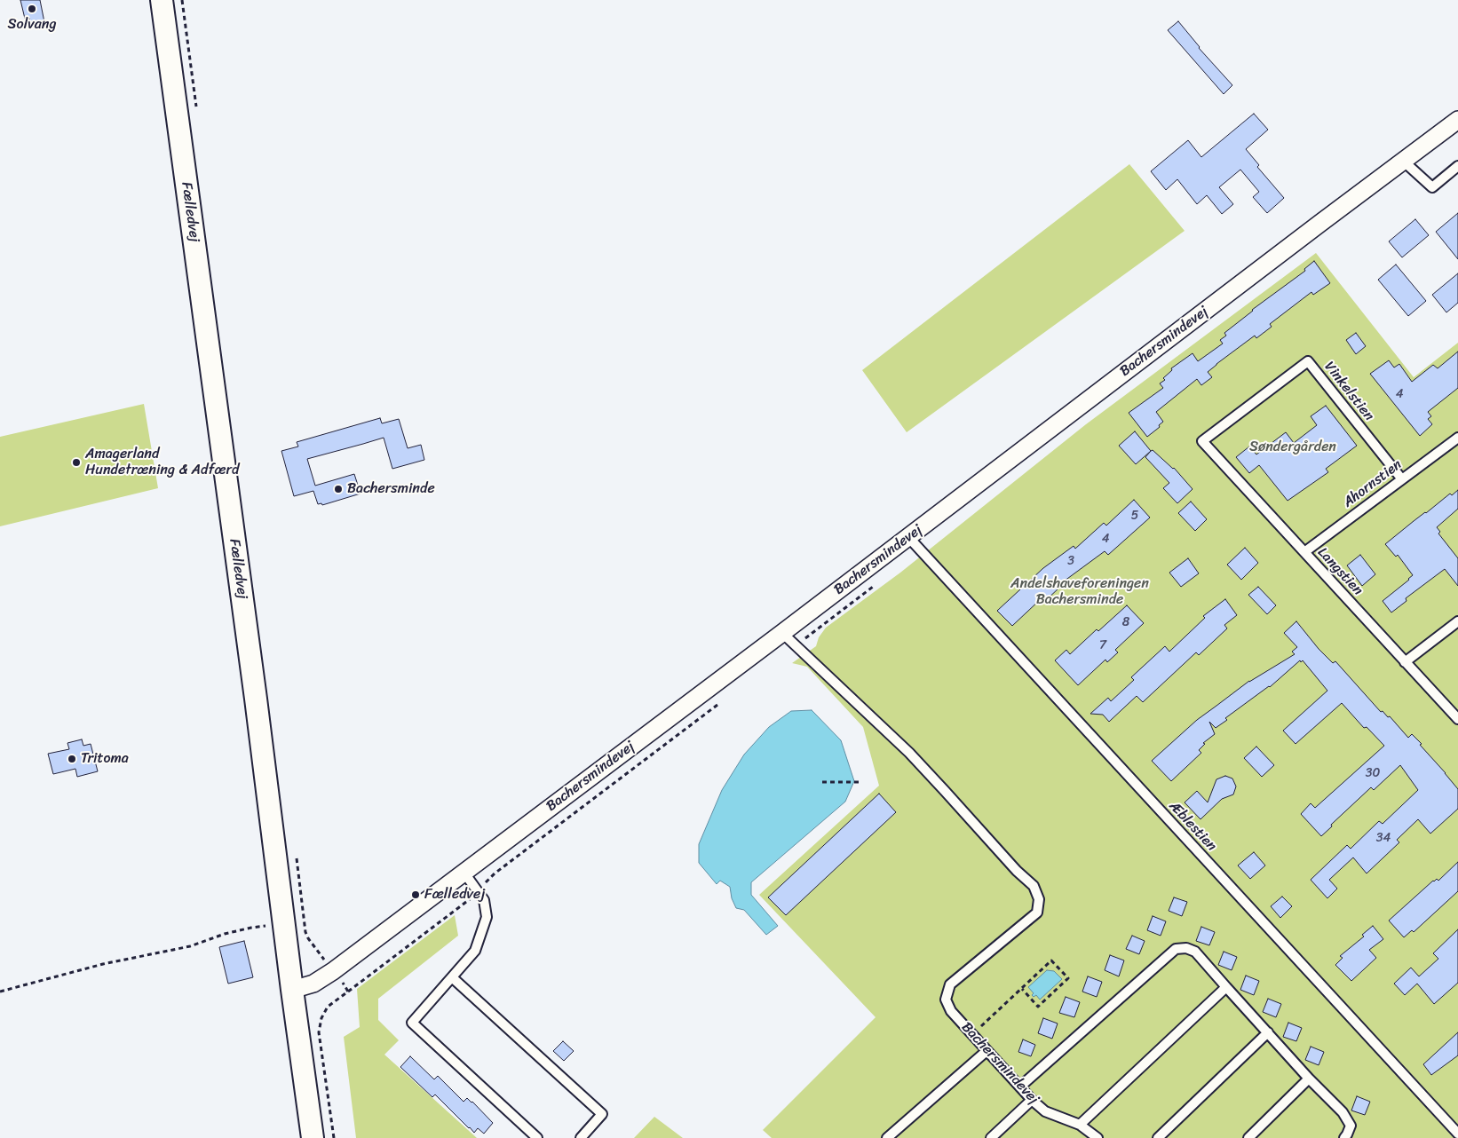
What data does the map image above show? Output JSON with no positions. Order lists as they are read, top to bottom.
{
  "streets": {
    "street": ["Fælledvej", "Bachersmindevej"],
    "lane": [
      "Vinkelstien",
      "Ahornstien",
      "Langstien",
      "Æblestien"
    ]
  },
  "crossings": [
    ["Fælledvej", "Bachersmindevej"],
    ["Bachersmindevej", "Æblestien"],
    ["Vinkelstien", "Ahornstien"],
    ["Vinkelstien", "Langstien"],
    ["Ahornstien", "Langstien"]
  ],
  "parks": ["Søndergården", "Andelshaveforeningen Bachersminde"],
  "places": [
    "Solvang",
    "Amagerland Hundetræning & Adfærd",
    "Bachersminde",
    "Tritoma",
    "Fælledvej"
  ],
  "house_numbers": [
    "4",
    "5",
    "4",
    "3",
    "8",
    "7",
    "30",
    "34"
  ]
}
